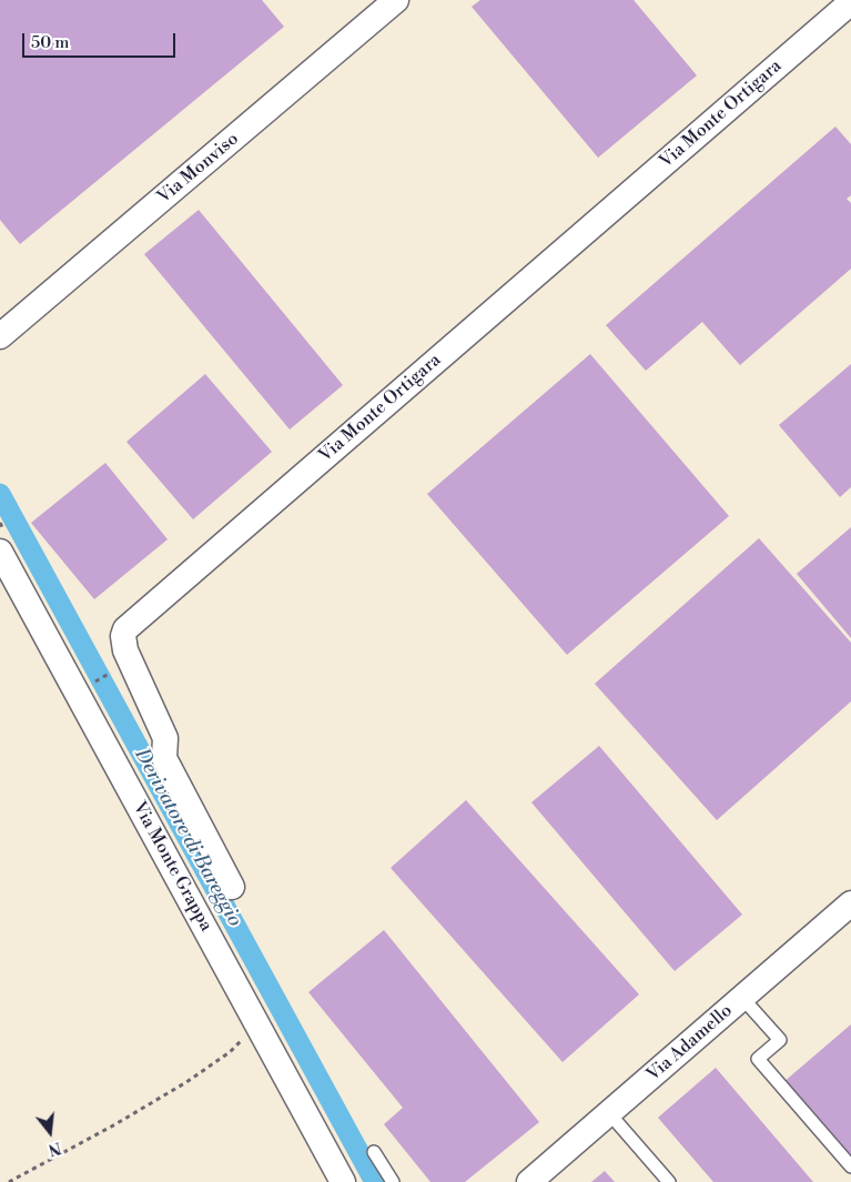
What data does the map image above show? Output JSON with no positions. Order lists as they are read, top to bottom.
{
  "streets": {
    "street": [
      "Via Monte Ortigara",
      "Via Monviso",
      "Via Monte Grappa",
      "Via Adamello"
    ]
  },
  "water": ["Derivatore di Bareggio"],
  "scale_bar": "50 m",
  "north": "bottom"
}
